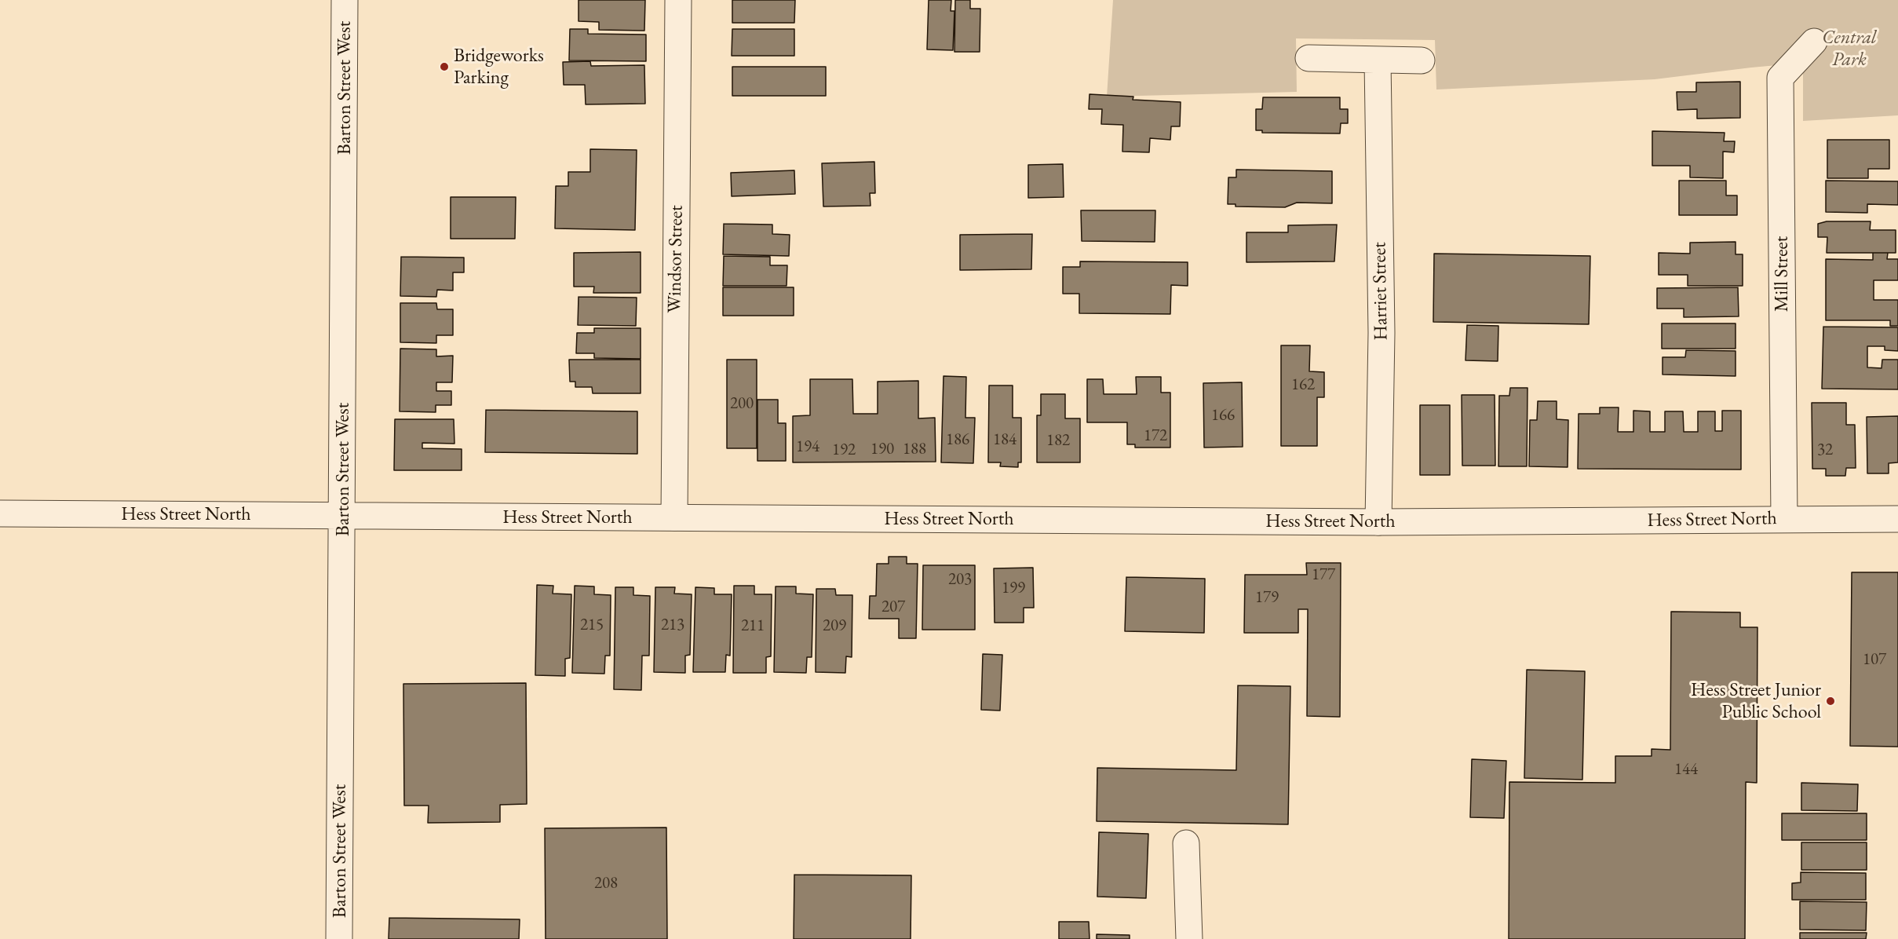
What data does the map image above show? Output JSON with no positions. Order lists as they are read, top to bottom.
{
  "streets": {
    "street": [
      "Barton Street West",
      "Windsor Street",
      "Mill Street",
      "Harriet Street",
      "Hess Street North"
    ]
  },
  "crossings": [
    ["Barton Street West", "Hess Street North"],
    ["Windsor Street", "Hess Street North"],
    ["Mill Street", "Hess Street North"],
    ["Harriet Street", "Hess Street North"]
  ],
  "parks": ["Central Park"],
  "places": ["Bridgeworks Parking", "Hess Street Junior Public School"],
  "house_numbers": [
    "162",
    "200",
    "166",
    "172",
    "186",
    "184",
    "182",
    "194",
    "190",
    "188",
    "192",
    "32",
    "177",
    "203",
    "199",
    "179",
    "207",
    "215",
    "213",
    "211",
    "209",
    "107",
    "144",
    "208"
  ]
}
